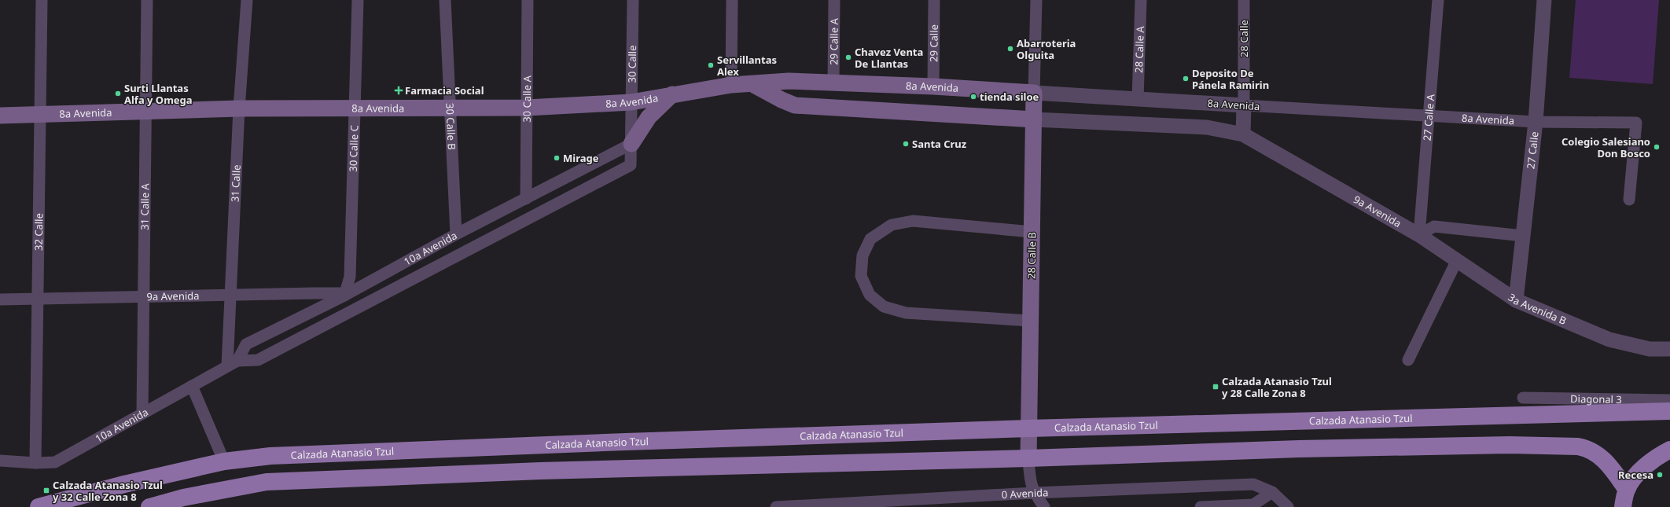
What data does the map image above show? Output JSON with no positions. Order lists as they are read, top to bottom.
{
  "streets": {
    "main road": ["8a Avenida", "28 Calle B", "Calzada Atanasio Tzul"],
    "street": [
      "28 Calle",
      "29 Calle A",
      "29 Calle",
      "28 Calle A",
      "30 Calle",
      "30 Calle A",
      "27 Calle A",
      "30 Calle B",
      "30 Calle C",
      "27 Calle",
      "31 Calle",
      "31 Calle A",
      "9a Avenida",
      "32 Calle",
      "10a Avenida",
      "3a Avenida B",
      "Diagonal 3",
      "0 Avenida"
    ]
  },
  "crossings": [
    ["28 Calle", "8a Avenida"],
    ["28 Calle", "9a Avenida"],
    ["29 Calle A", "8a Avenida"],
    ["29 Calle", "8a Avenida"],
    ["28 Calle A", "8a Avenida"],
    ["30 Calle", "8a Avenida"],
    ["30 Calle", "10a Avenida"],
    ["8a Avenida", "30 Calle A"],
    ["8a Avenida", "27 Calle A"],
    ["8a Avenida", "30 Calle B"],
    ["8a Avenida", "30 Calle C"],
    ["8a Avenida", "27 Calle"],
    ["8a Avenida", "31 Calle"],
    ["8a Avenida", "31 Calle A"],
    ["8a Avenida", "9a Avenida"],
    ["8a Avenida", "32 Calle"],
    ["8a Avenida", "28 Calle B"],
    ["30 Calle A", "10a Avenida"],
    ["27 Calle A", "9a Avenida"],
    ["27 Calle A", "3a Avenida B"],
    ["30 Calle B", "10a Avenida"],
    ["30 Calle C", "9a Avenida"],
    ["30 Calle C", "10a Avenida"],
    ["27 Calle", "3a Avenida B"],
    ["31 Calle", "9a Avenida"],
    ["31 Calle", "10a Avenida"],
    ["31 Calle A", "9a Avenida"],
    ["31 Calle A", "10a Avenida"],
    ["9a Avenida", "32 Calle"],
    ["9a Avenida", "10a Avenida"],
    ["9a Avenida", "3a Avenida B"],
    ["32 Calle", "10a Avenida"],
    ["28 Calle B", "Calzada Atanasio Tzul"],
    ["28 Calle B", "0 Avenida"]
  ],
  "places": {
    "other": [
      "Abarroteria Olguita",
      "Chavez Venta De Llantas",
      "Servillantas Alex",
      "Deposito De Pánela Ramirin",
      "Surti Llantas Alfa y Omega",
      "tienda siloe",
      "Santa Cruz",
      "Colegio Salesiano Don Bosco",
      "Mirage",
      "Recesa"
    ],
    "health": ["Farmacia Social"],
    "transit": ["Calzada Atanasio Tzul y 28 Calle Zona 8", "Calzada Atanasio Tzul y 32 Calle Zona 8"]
  }
}
